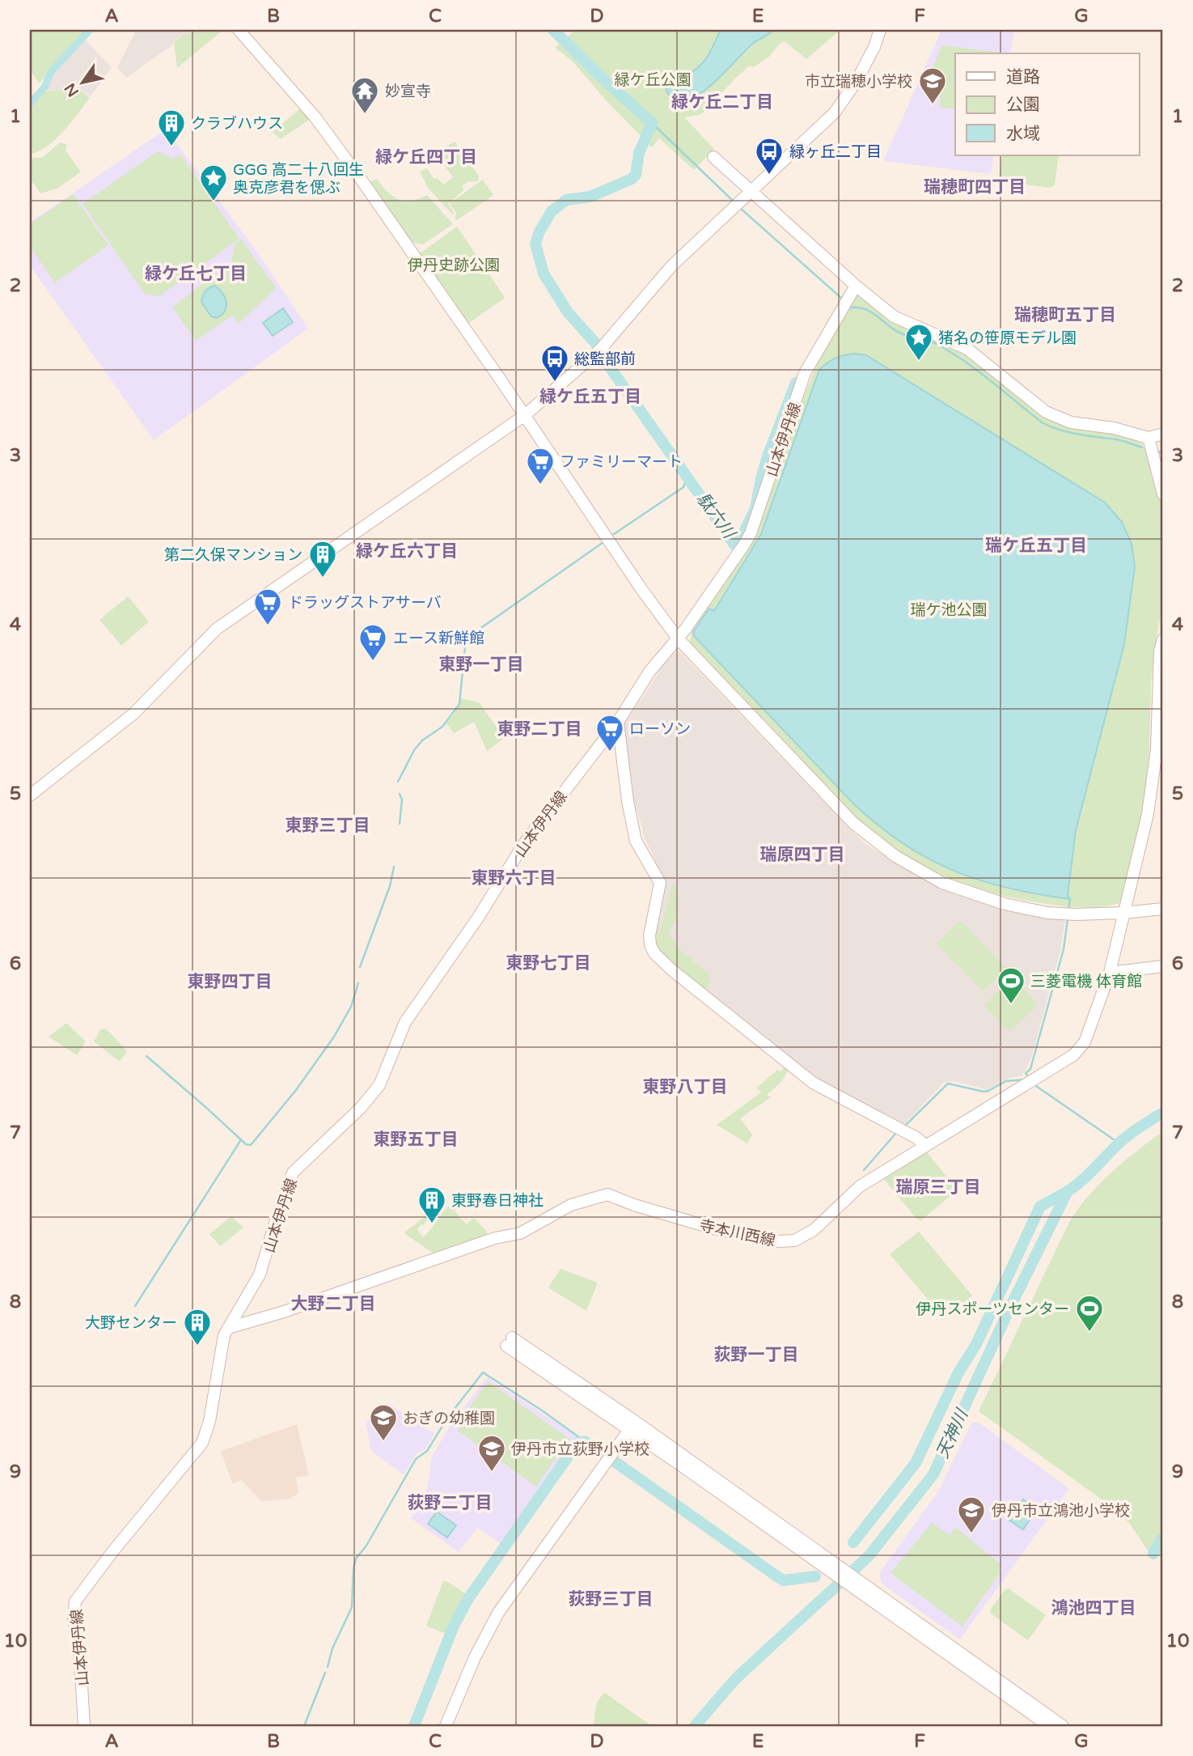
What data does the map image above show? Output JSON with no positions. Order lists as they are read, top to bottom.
{
  "streets": {
    "street": ["山本伊丹線", "寺本川西線"]
  },
  "crossings": [
    ["山本伊丹線", "寺本川西線"]
  ],
  "districts": [
    "緑ケ丘二丁目",
    "緑ケ丘四丁目",
    "瑞穂町四丁目",
    "緑ケ丘七丁目",
    "瑞穂町五丁目",
    "緑ケ丘五丁目",
    "瑞ケ丘五丁目",
    "緑ケ丘六丁目",
    "東野一丁目",
    "東野二丁目",
    "東野三丁目",
    "瑞原四丁目",
    "東野六丁目",
    "東野七丁目",
    "東野四丁目",
    "東野八丁目",
    "東野五丁目",
    "瑞原三丁目",
    "大野二丁目",
    "荻野一丁目",
    "荻野二丁目",
    "荻野三丁目",
    "鴻池四丁目"
  ],
  "water": ["駄六川", "天神川"],
  "parks": ["緑ケ丘公園", "伊丹史跡公園", "瑞ケ池公園"],
  "places": {
    "school or university": [
      "市立瑞穂小学校",
      "おぎの幼稚園",
      "伊丹市立荻野小学校",
      "伊丹市立鴻池小学校"
    ],
    "temple": ["妙宣寺"],
    "building": [
      "クラブハウス",
      "第二久保マンション",
      "東野春日神社",
      "大野センター"
    ],
    "bus stop": ["緑ヶ丘二丁目", "総監部前"],
    "place": ["GGG 高二十八回生 奥克彦君を偲ぶ", "猪名の笹原モデル園"],
    "supermarket": [
      "ファミリーマート",
      "ドラッグストアサーバ",
      "エース新鮮館",
      "ローソン"
    ],
    "sports": ["三菱電機 体育館", "伊丹スポーツセンター"]
  },
  "legend": ["道路", "公園", "水域"],
  "north": "bottom left",
  "grid": {
    "columns": [
      "A",
      "B",
      "C",
      "D",
      "E",
      "F",
      "G"
    ],
    "rows": [
      "1",
      "2",
      "3",
      "4",
      "5",
      "6",
      "7",
      "8",
      "9",
      "10"
    ]
  }
}
